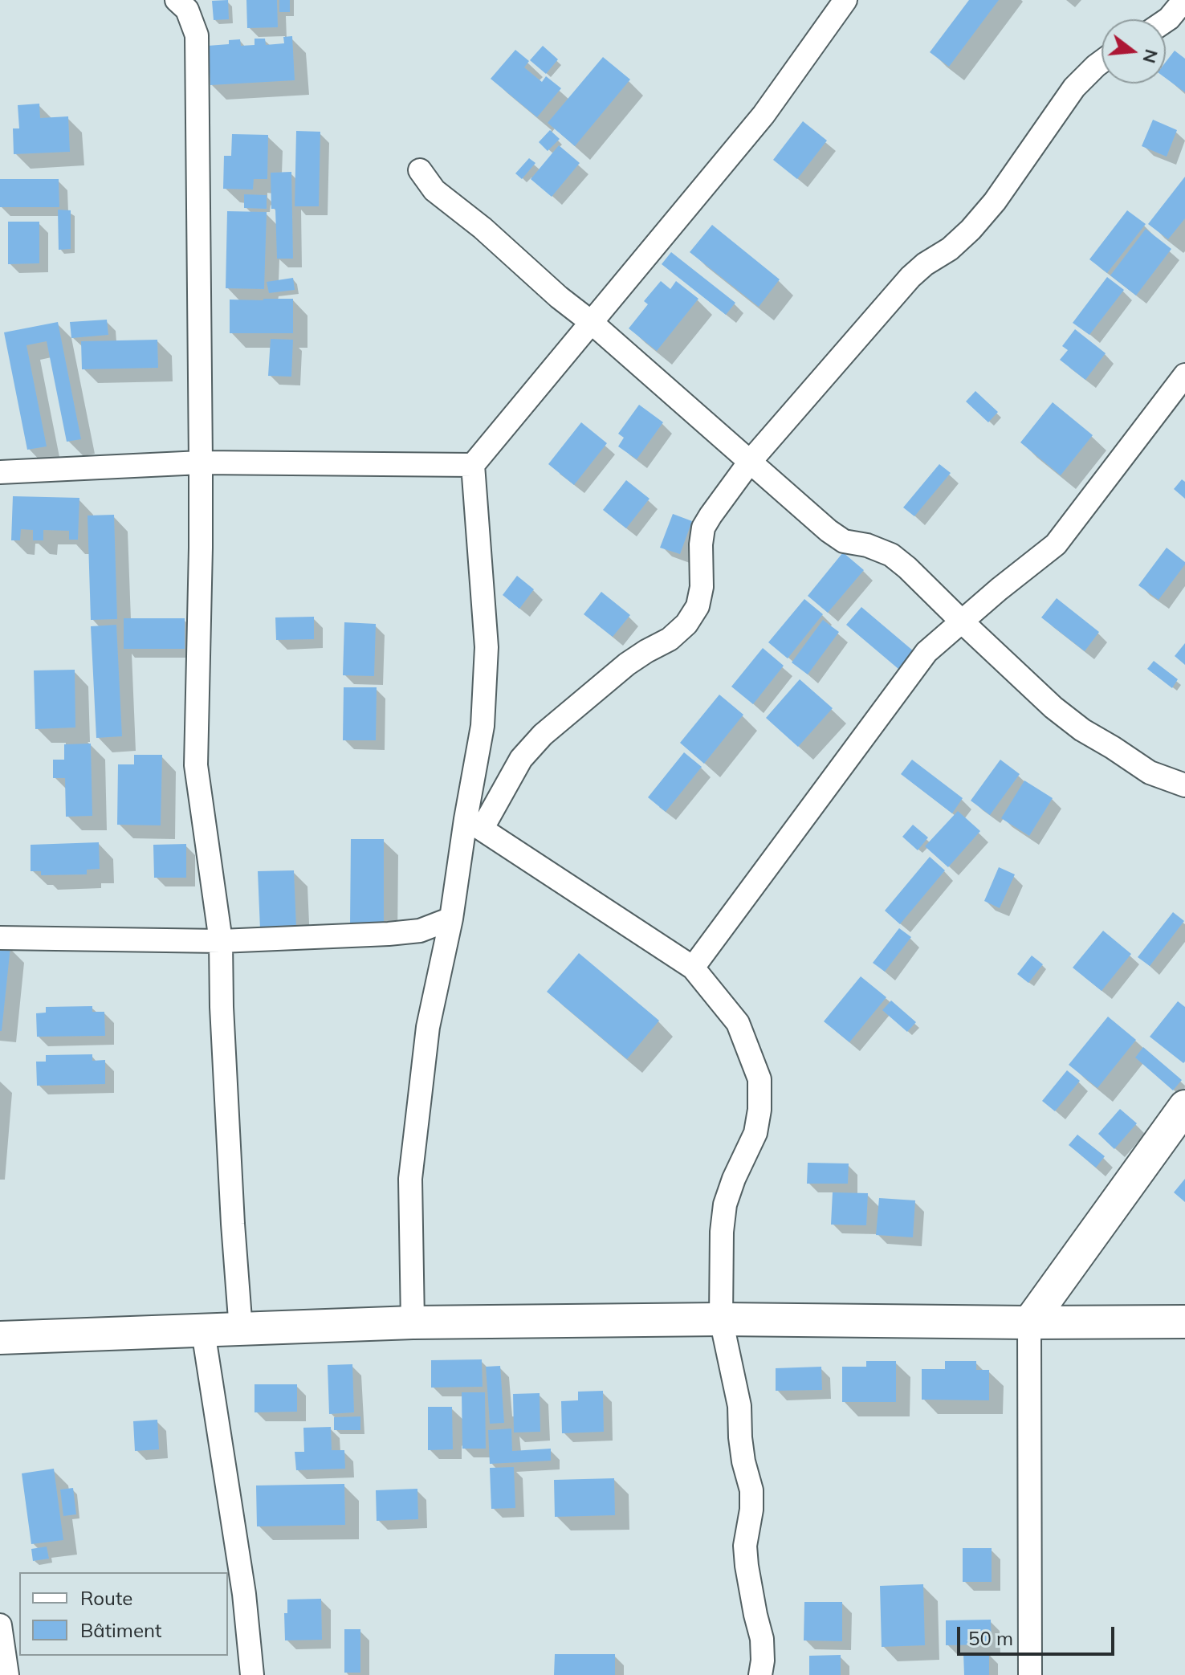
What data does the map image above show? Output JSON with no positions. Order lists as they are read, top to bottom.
{
  "legend": ["Route", "Bâtiment"],
  "scale_bar": "50 m",
  "north": "right"
}
